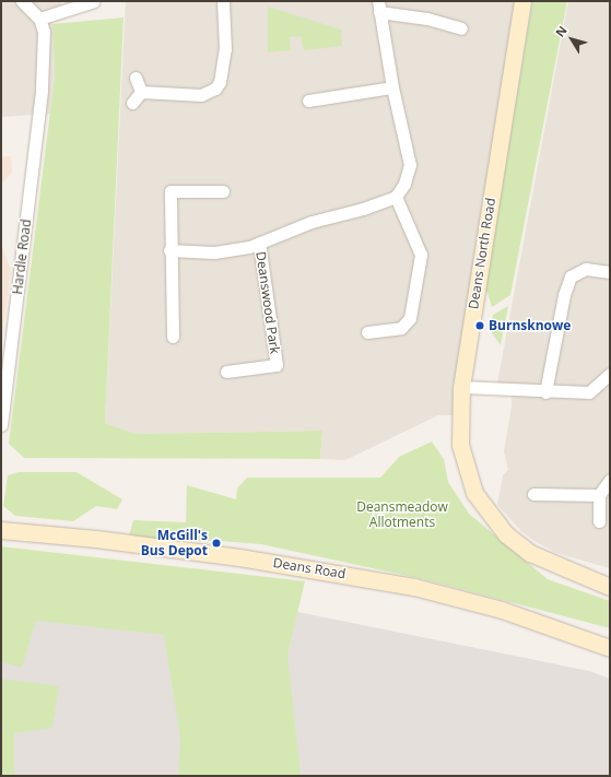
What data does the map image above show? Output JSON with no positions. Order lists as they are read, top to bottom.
{
  "streets": {
    "street": [
      "Deans North Road",
      "Hardie Road",
      "Deanswood Park",
      "Deans Road"
    ]
  },
  "parks": ["Deansmeadow Allotments"],
  "places": ["Burnsknowe", "McGill's Bus Depot"],
  "north": "top left"
}
